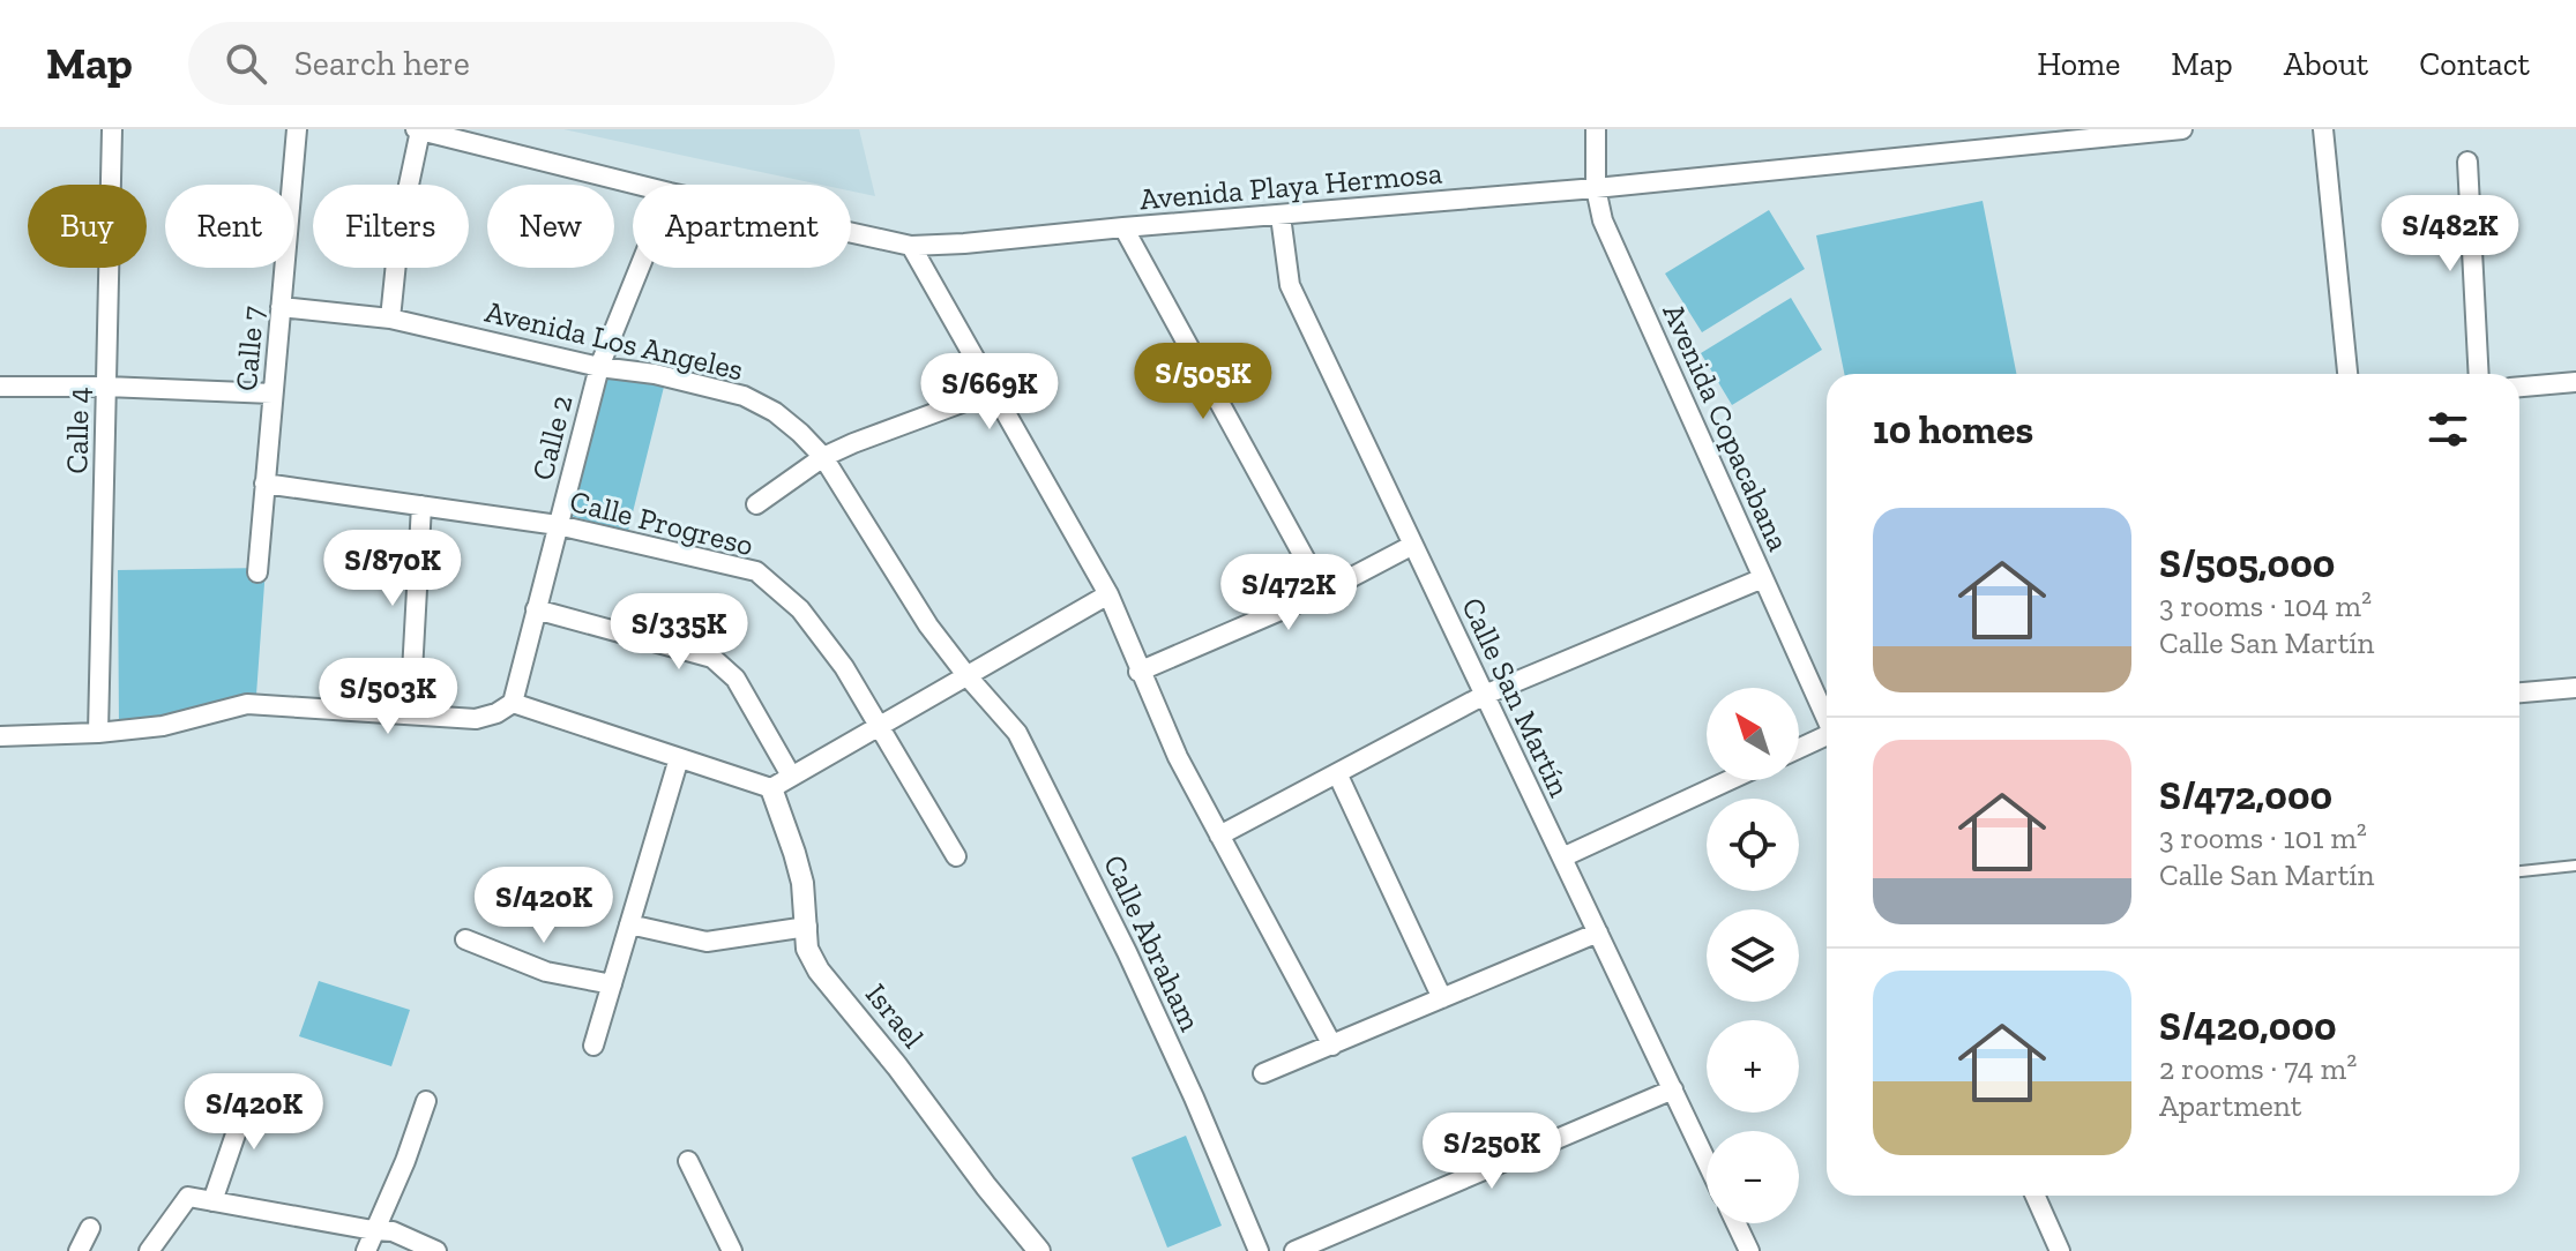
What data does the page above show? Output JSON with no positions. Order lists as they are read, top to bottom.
{
  "streets": {
    "street": [
      "Avenida Playa Hermosa",
      "Avenida Los Angeles",
      "Calle 7",
      "Avenida Copacabana",
      "Calle 4",
      "Calle 2",
      "Calle Progreso",
      "Calle San Martín",
      "Calle Abraham",
      "Israel"
    ]
  },
  "crossings": [
    ["Avenida Playa Hermosa", "Avenida Copacabana"],
    ["Avenida Playa Hermosa", "Calle San Martín"],
    ["Avenida Los Angeles", "Calle 7"],
    ["Avenida Los Angeles", "Calle 2"],
    ["Avenida Los Angeles", "Calle Abraham"],
    ["Calle 7", "Calle Progreso"],
    ["Calle 2", "Calle Progreso"]
  ],
  "north": "top left",
  "page": {
    "header": "Map",
    "search": "Search here",
    "nav": [
      "Home",
      "Map",
      "About",
      "Contact"
    ],
    "chip": [
      "Buy",
      "Rent",
      "Filters",
      "New",
      "Apartment"
    ],
    "price": [
      "S/482K",
      "S/505K",
      "S/669K",
      "S/870K",
      "S/472K",
      "S/335K",
      "S/503K",
      "S/420K",
      "S/420K",
      "S/250K"
    ],
    "heading": "10 homes",
    "list": [
      {
        "name": "S/505,000",
        "note": "3 rooms · 104 m² · Calle San Martín"
      },
      {
        "name": "S/472,000",
        "note": "3 rooms · 101 m² · Calle San Martín"
      },
      {
        "name": "S/420,000",
        "note": "2 rooms · 74 m² · Apartment"
      }
    ],
    "map_buttons": ["+", "−"]
  }
}
